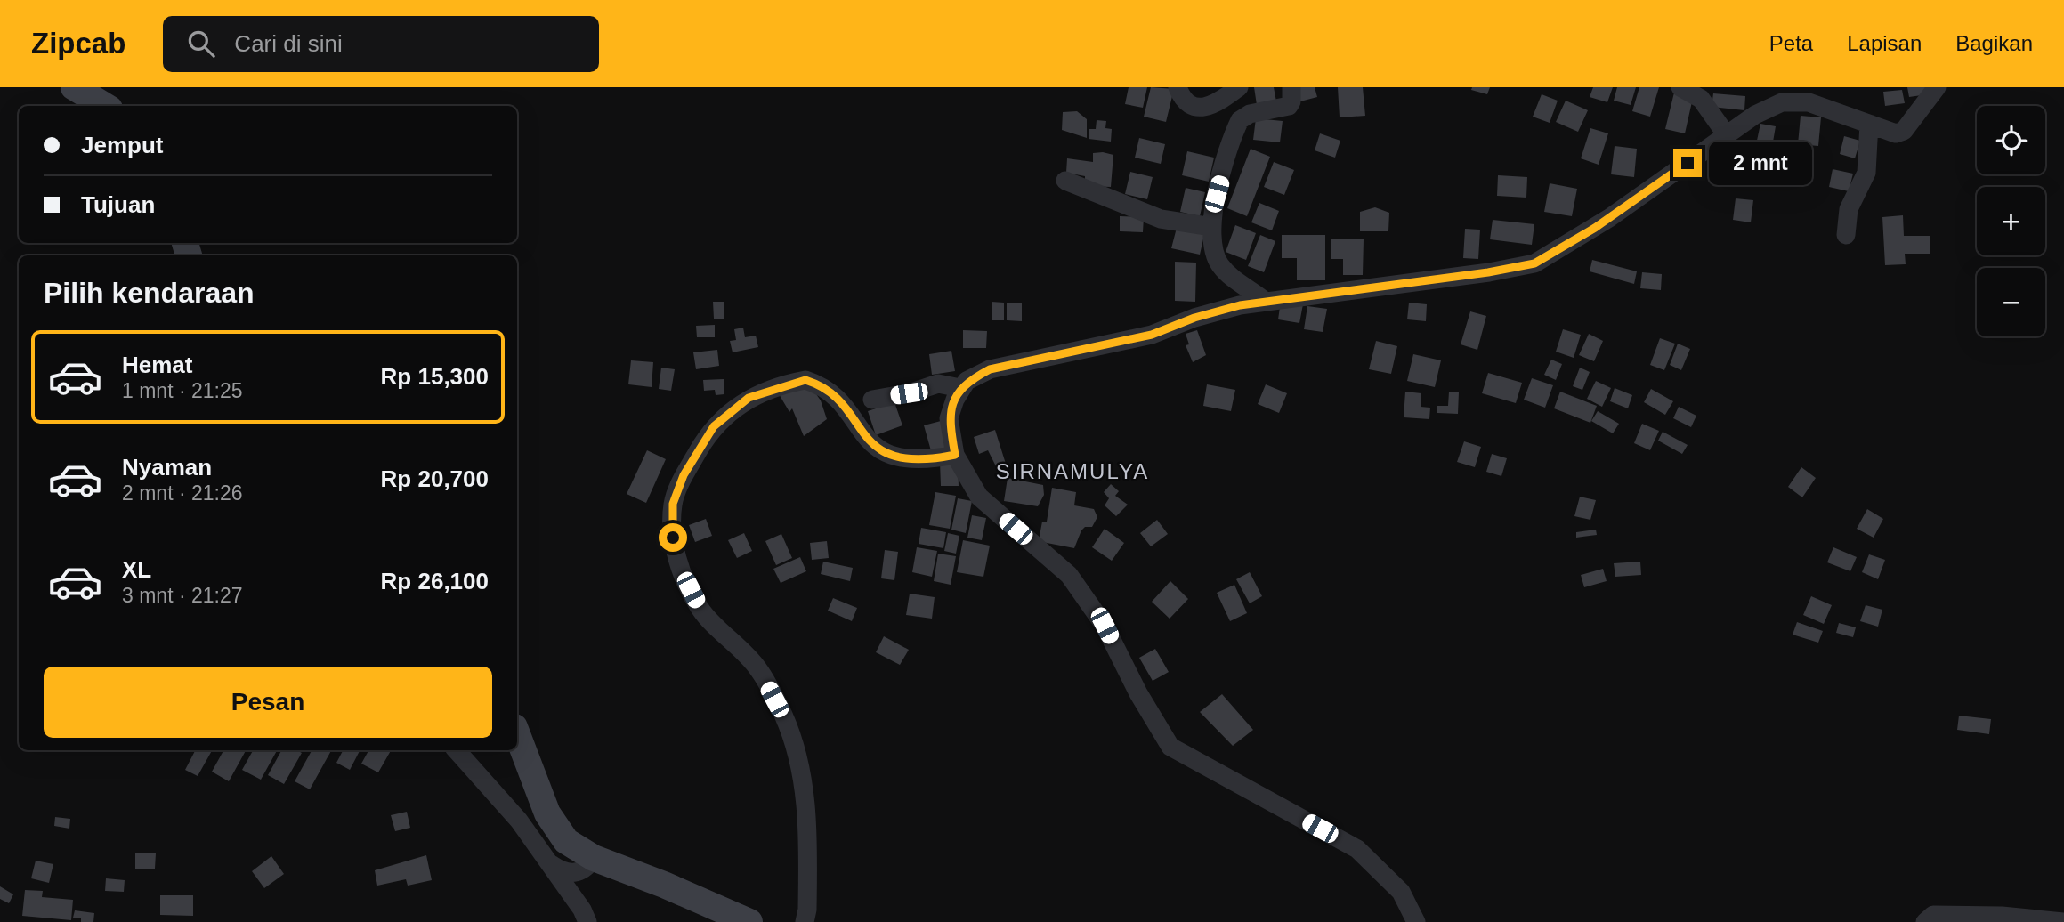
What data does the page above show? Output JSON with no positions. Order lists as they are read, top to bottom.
{
  "districts": ["SIRNAMULYA"],
  "page": {
    "header": "Zipcab",
    "search": "Cari di sini",
    "nav": ["Peta", "Lapisan", "Bagikan"],
    "map_buttons": ["+", "−"],
    "banner": ["Jemput", "Tujuan"],
    "bubble": "2 mnt",
    "heading": "Pilih kendaraan",
    "list": [
      {
        "name": "Hemat",
        "note": "1 mnt · 21:25",
        "value": "Rp 15,300"
      },
      {
        "name": "Nyaman",
        "note": "2 mnt · 21:26",
        "value": "Rp 20,700"
      },
      {
        "name": "XL",
        "note": "3 mnt · 21:27",
        "value": "Rp 26,100"
      }
    ],
    "buttons": "Pesan"
  }
}
